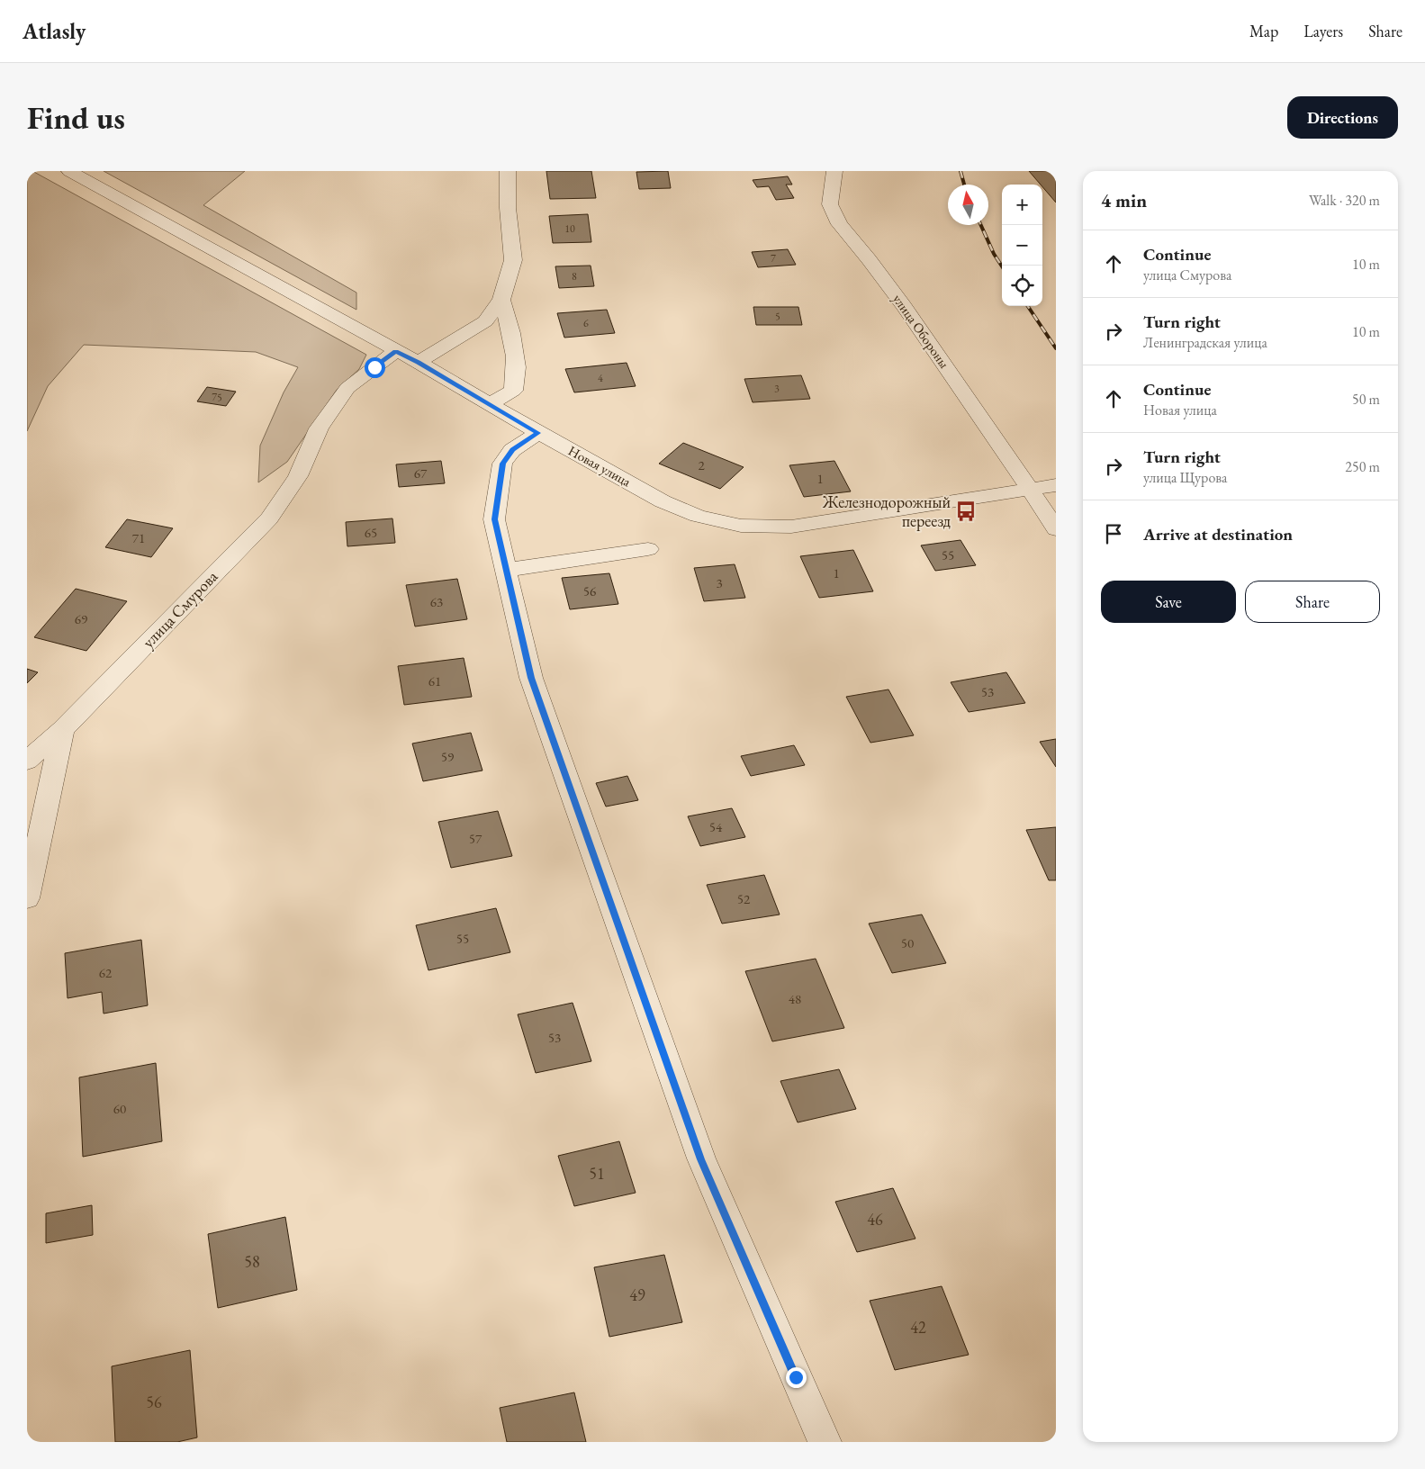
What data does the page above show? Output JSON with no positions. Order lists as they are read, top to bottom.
{
  "streets": {
    "street": ["улица Обороны", "Новая улица", "улица Смурова"]
  },
  "crossings": [
    ["улица Обороны", "Новая улица"],
    ["Новая улица", "улица Смурова"]
  ],
  "places": {
    "bus stop": ["Железнодорожный переезд"]
  },
  "house_numbers": [
    "10",
    "7",
    "8",
    "5",
    "6",
    "4",
    "3",
    "75",
    "2",
    "67",
    "1",
    "65",
    "71",
    "55",
    "1",
    "3",
    "56",
    "63",
    "69",
    "61",
    "53",
    "59",
    "54",
    "57",
    "52",
    "55",
    "50",
    "62",
    "48",
    "53",
    "60",
    "51",
    "46",
    "58",
    "49",
    "42",
    "56"
  ],
  "north": "top",
  "page": {
    "header": "Atlasly",
    "nav": ["Map", "Layers", "Share"],
    "buttons": [
      "Directions",
      ["Save", "Share"]
    ],
    "title": "Find us",
    "heading": ["4 min", "Walk · 320 m"],
    "map_buttons": ["+", "−"],
    "list": [
      ["Continue", "улица Смурова", "10 m"],
      ["Turn right", "Ленинградская улица", "10 m"],
      ["Continue", "Новая улица", "50 m"],
      ["Turn right", "улица Щурова", "250 m"],
      "Arrive at destination"
    ]
  }
}
